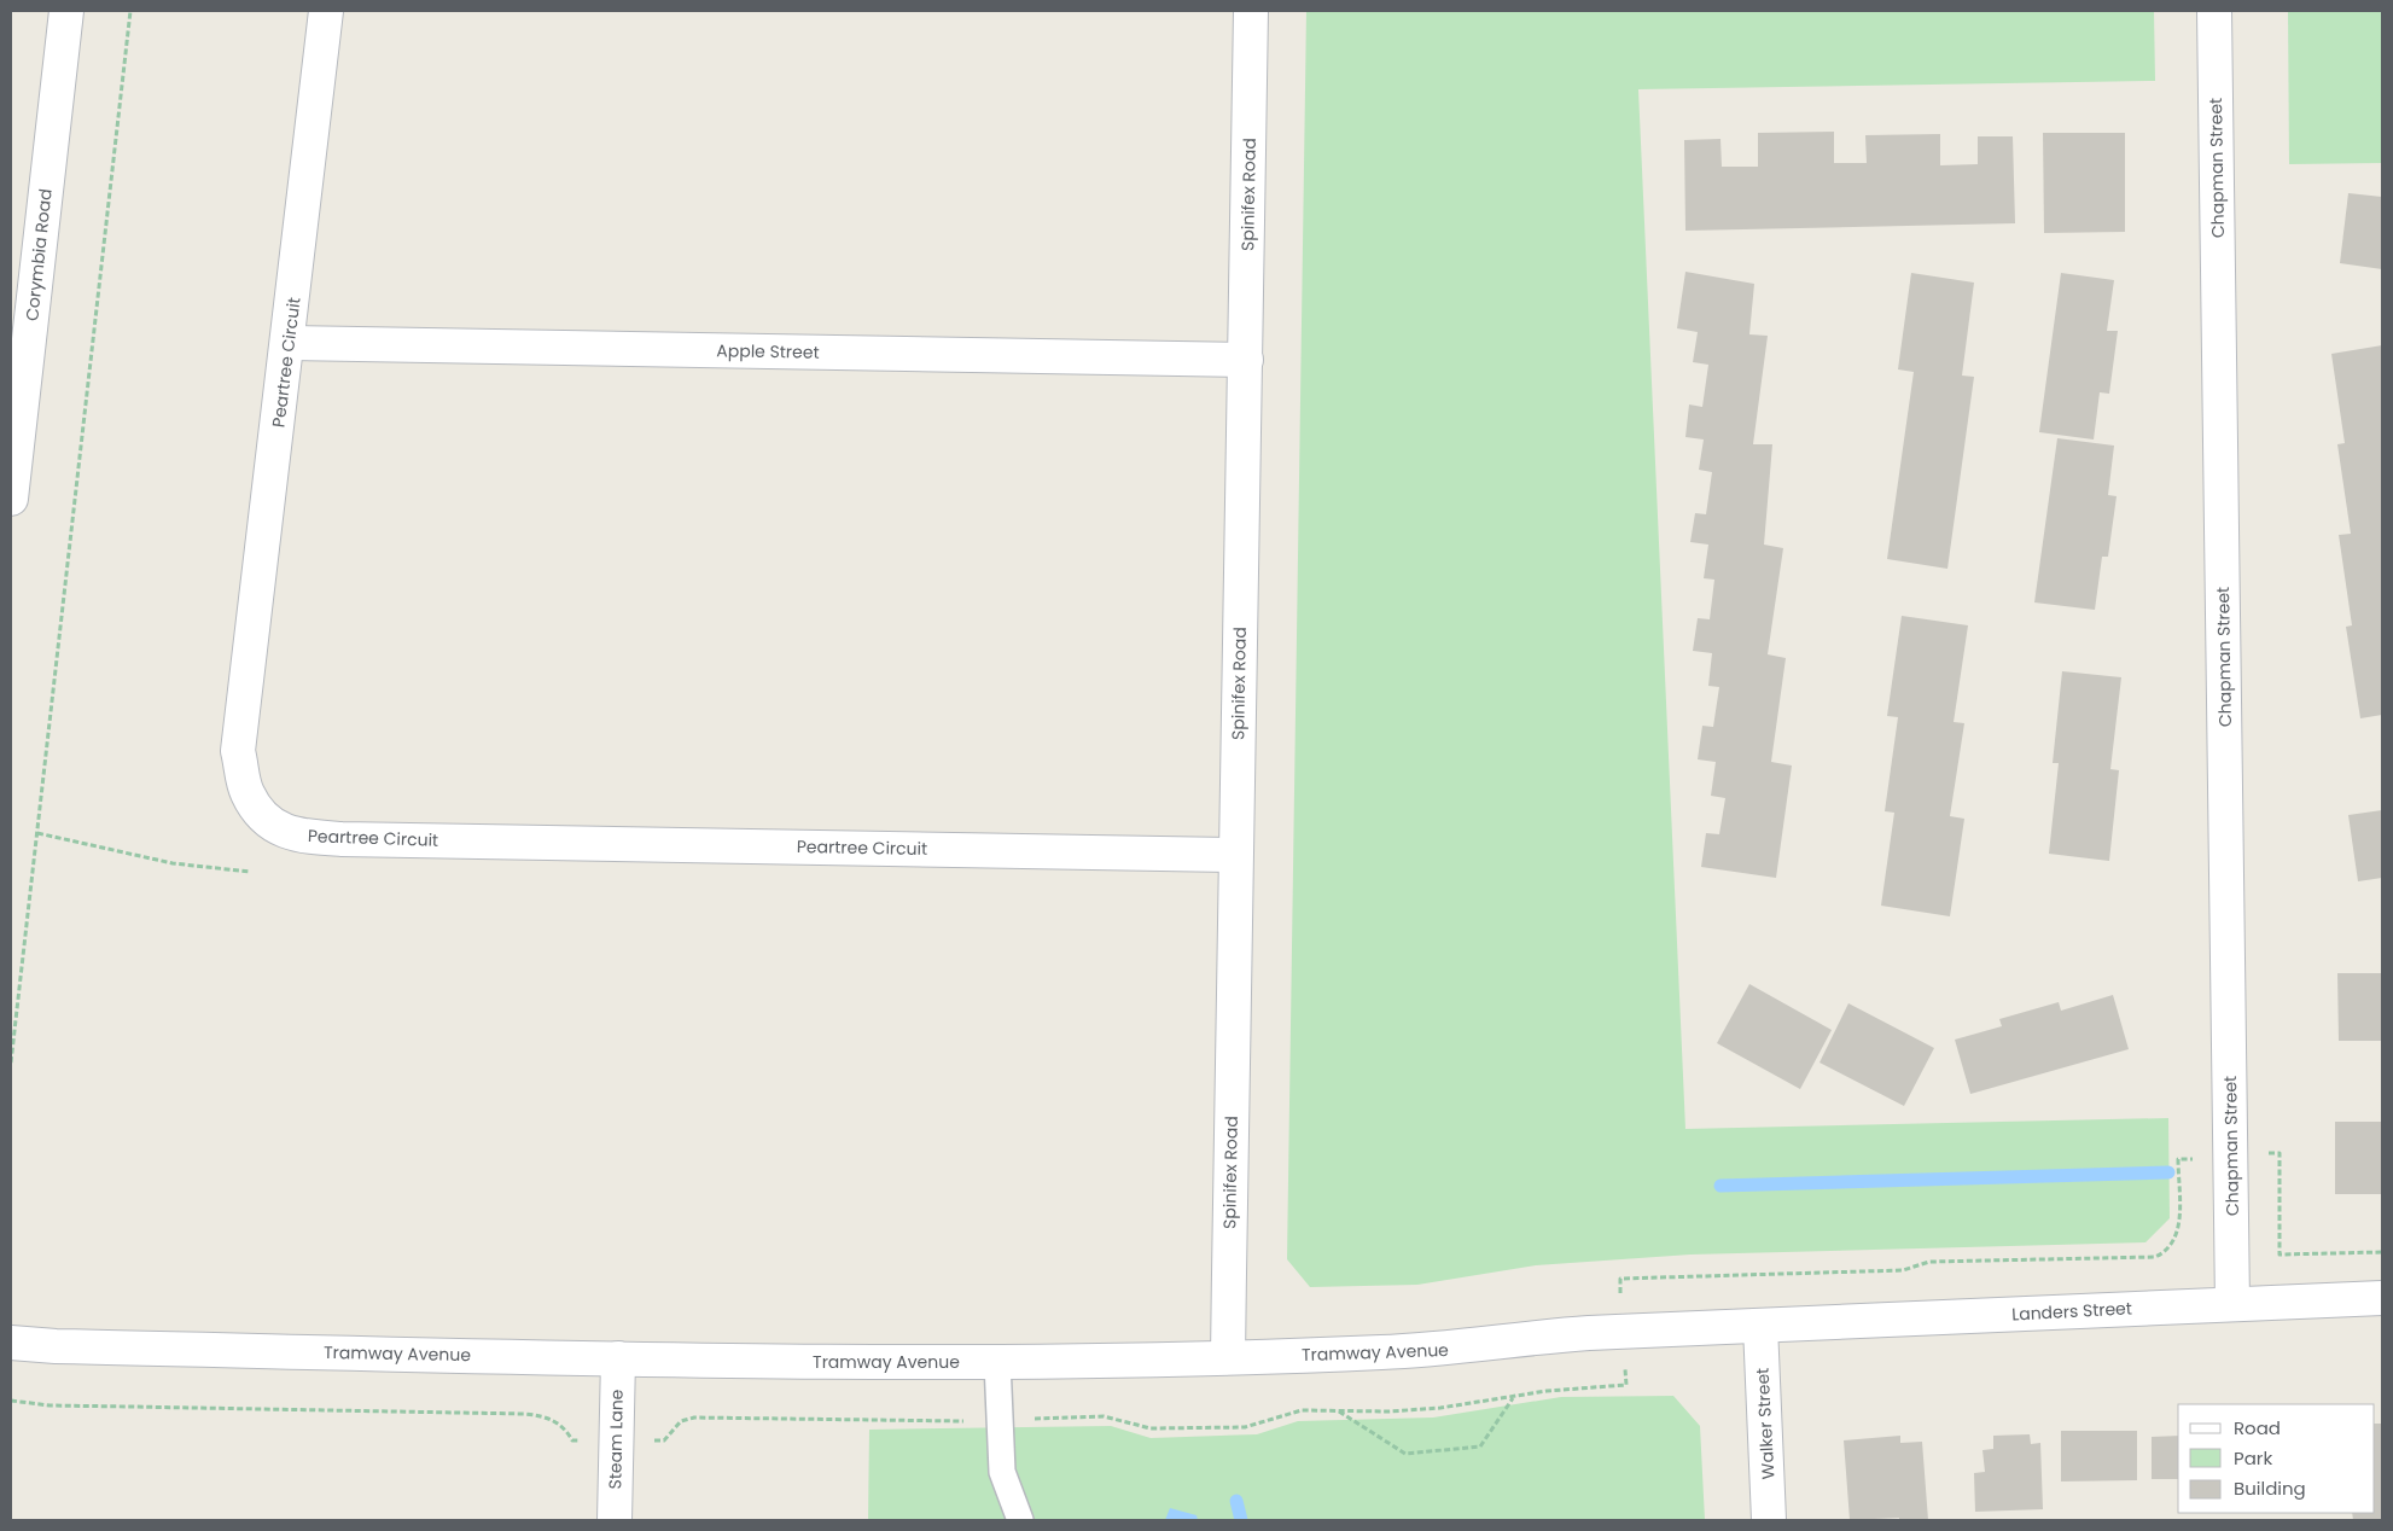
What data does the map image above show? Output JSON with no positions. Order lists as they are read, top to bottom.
{
  "streets": {
    "street": [
      "Chapman Street",
      "Spinifex Road",
      "Corymbia Road",
      "Apple Street",
      "Peartree Circuit",
      "Landers Street",
      "Tramway Avenue",
      "Walker Street",
      "Steam Lane"
    ]
  },
  "crossings": [
    ["Chapman Street", "Landers Street"],
    ["Spinifex Road", "Apple Street"],
    ["Spinifex Road", "Peartree Circuit"],
    ["Spinifex Road", "Tramway Avenue"],
    ["Apple Street", "Peartree Circuit"],
    ["Landers Street", "Tramway Avenue"],
    ["Landers Street", "Walker Street"],
    ["Tramway Avenue", "Walker Street"],
    ["Tramway Avenue", "Steam Lane"]
  ],
  "legend": ["Road", "Park", "Building"]
}
